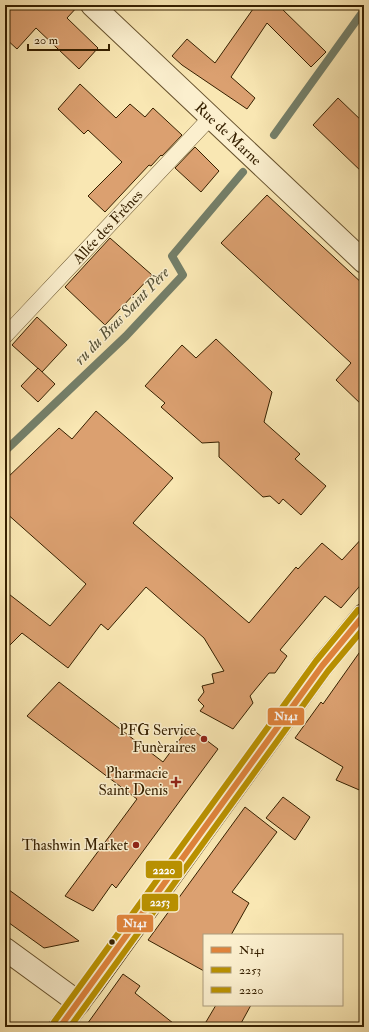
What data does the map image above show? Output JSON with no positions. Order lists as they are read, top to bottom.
{
  "streets": {
    "main road": ["Rue de Marne"],
    "lane": ["Allée des Frênes"]
  },
  "crossings": [
    ["Rue de Marne", "Allée des Frênes"]
  ],
  "water": ["ru du Bras Saint Père"],
  "places": {
    "other": ["PFG Service Funèraires", "Thashwin Market"],
    "health": ["Pharmacie Saint Denis"]
  },
  "lines": ["transit line 2220", "transit line N141", "transit line 2253"],
  "legend": ["N141", "2253", "2220"],
  "scale_bar": "20 m"
}
